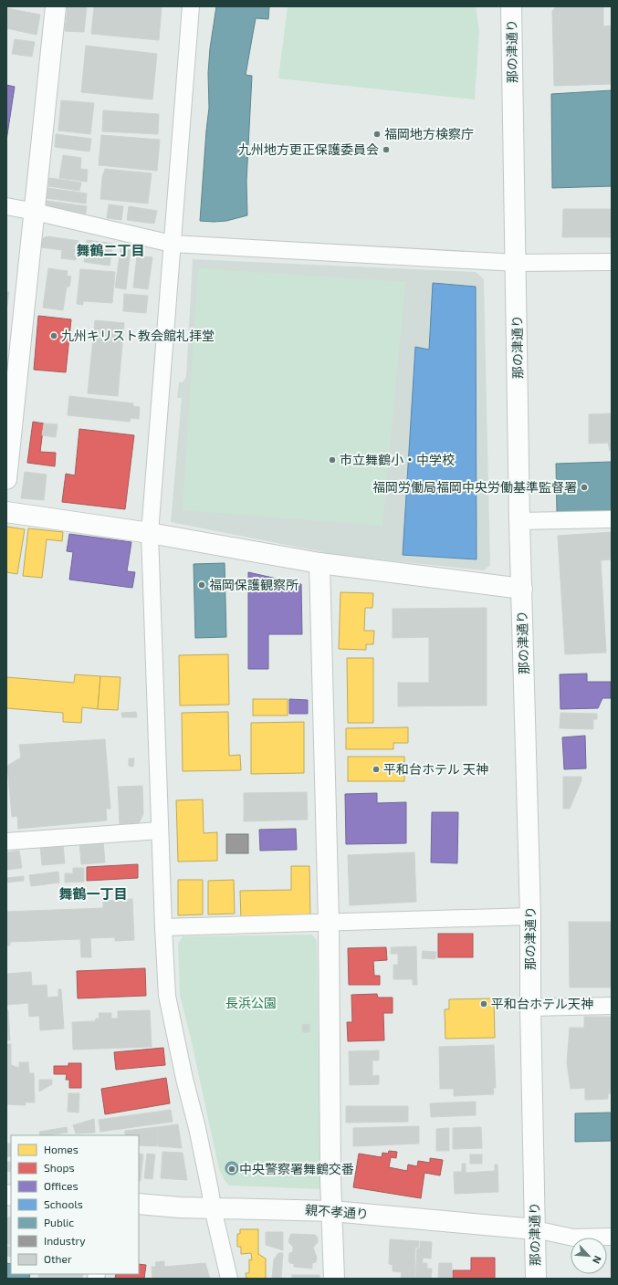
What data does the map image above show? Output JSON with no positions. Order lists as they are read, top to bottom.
{
  "streets": {
    "street": ["那の津通り", "親不孝通り"]
  },
  "crossings": [
    ["那の津通り", "親不孝通り"]
  ],
  "districts": ["舞鶴二丁目", "舞鶴一丁目"],
  "parks": ["長浜公園"],
  "places": [
    "福岡地方検察庁",
    "九州地方更正保護委員会",
    "九州キリスト教会館礼拝堂",
    "市立舞鶴小・中学校",
    "福岡労働局福岡中央労働基準監督署",
    "福岡保護観察所",
    "平和台ホテル 天神",
    "平和台ホテル天神",
    "中央警察署舞鶴交番"
  ],
  "legend": [
    "Homes",
    "Shops",
    "Offices",
    "Schools",
    "Public",
    "Industry",
    "Other"
  ],
  "north": "bottom right"
}
